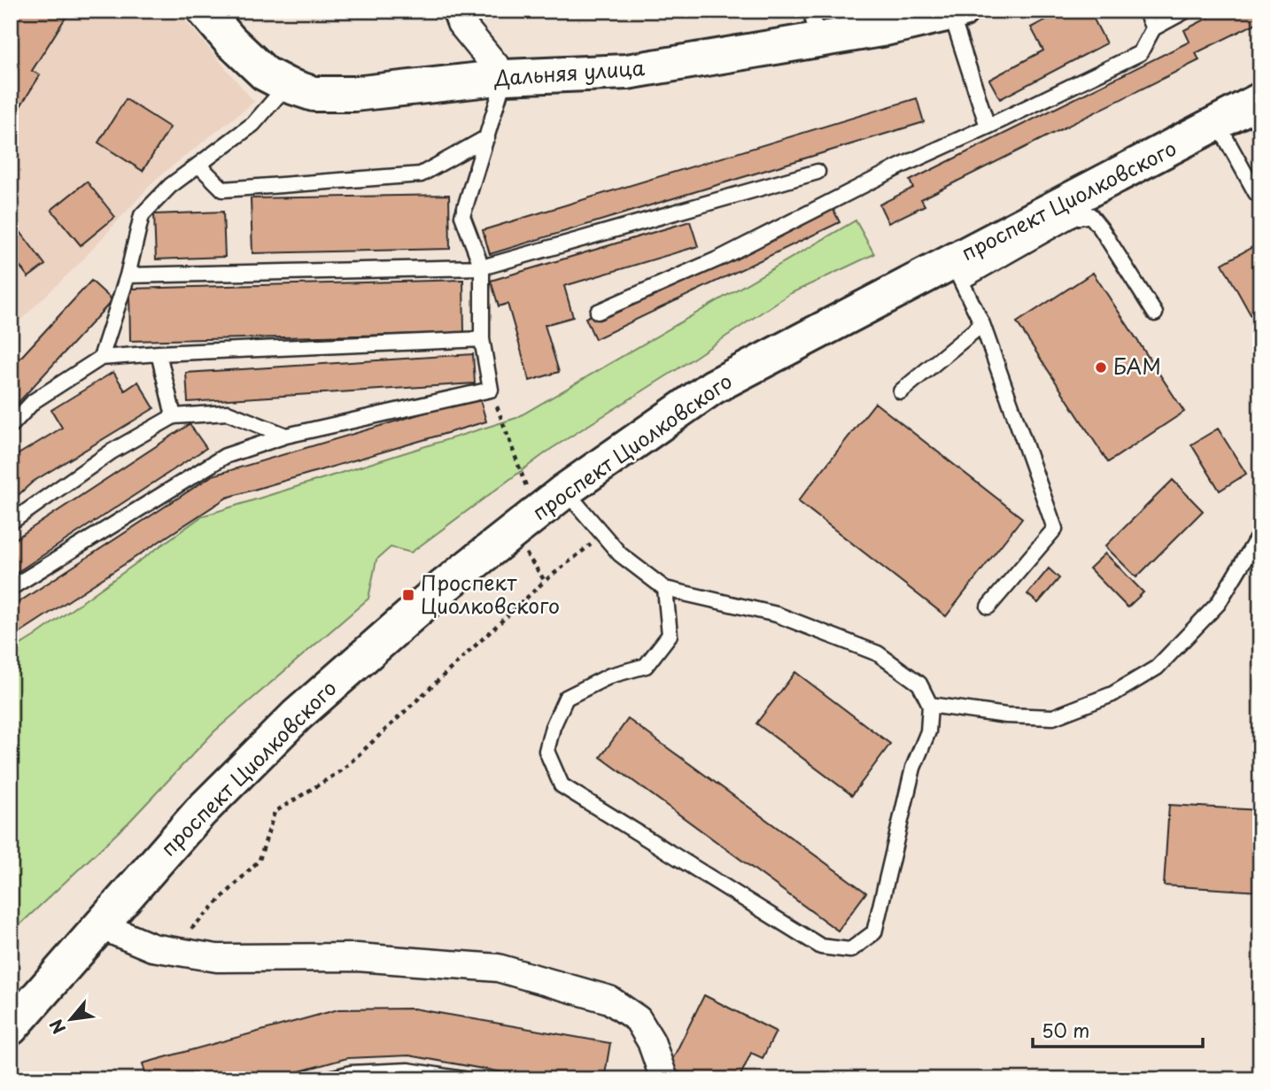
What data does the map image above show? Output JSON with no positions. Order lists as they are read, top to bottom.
{
  "streets": {
    "main road": ["Дальняя улица", "проспект Циолковского"]
  },
  "places": {
    "other": ["БАМ"],
    "transit": ["Проспект Циолковского"]
  },
  "scale_bar": "50 m",
  "north": "bottom left"
}
